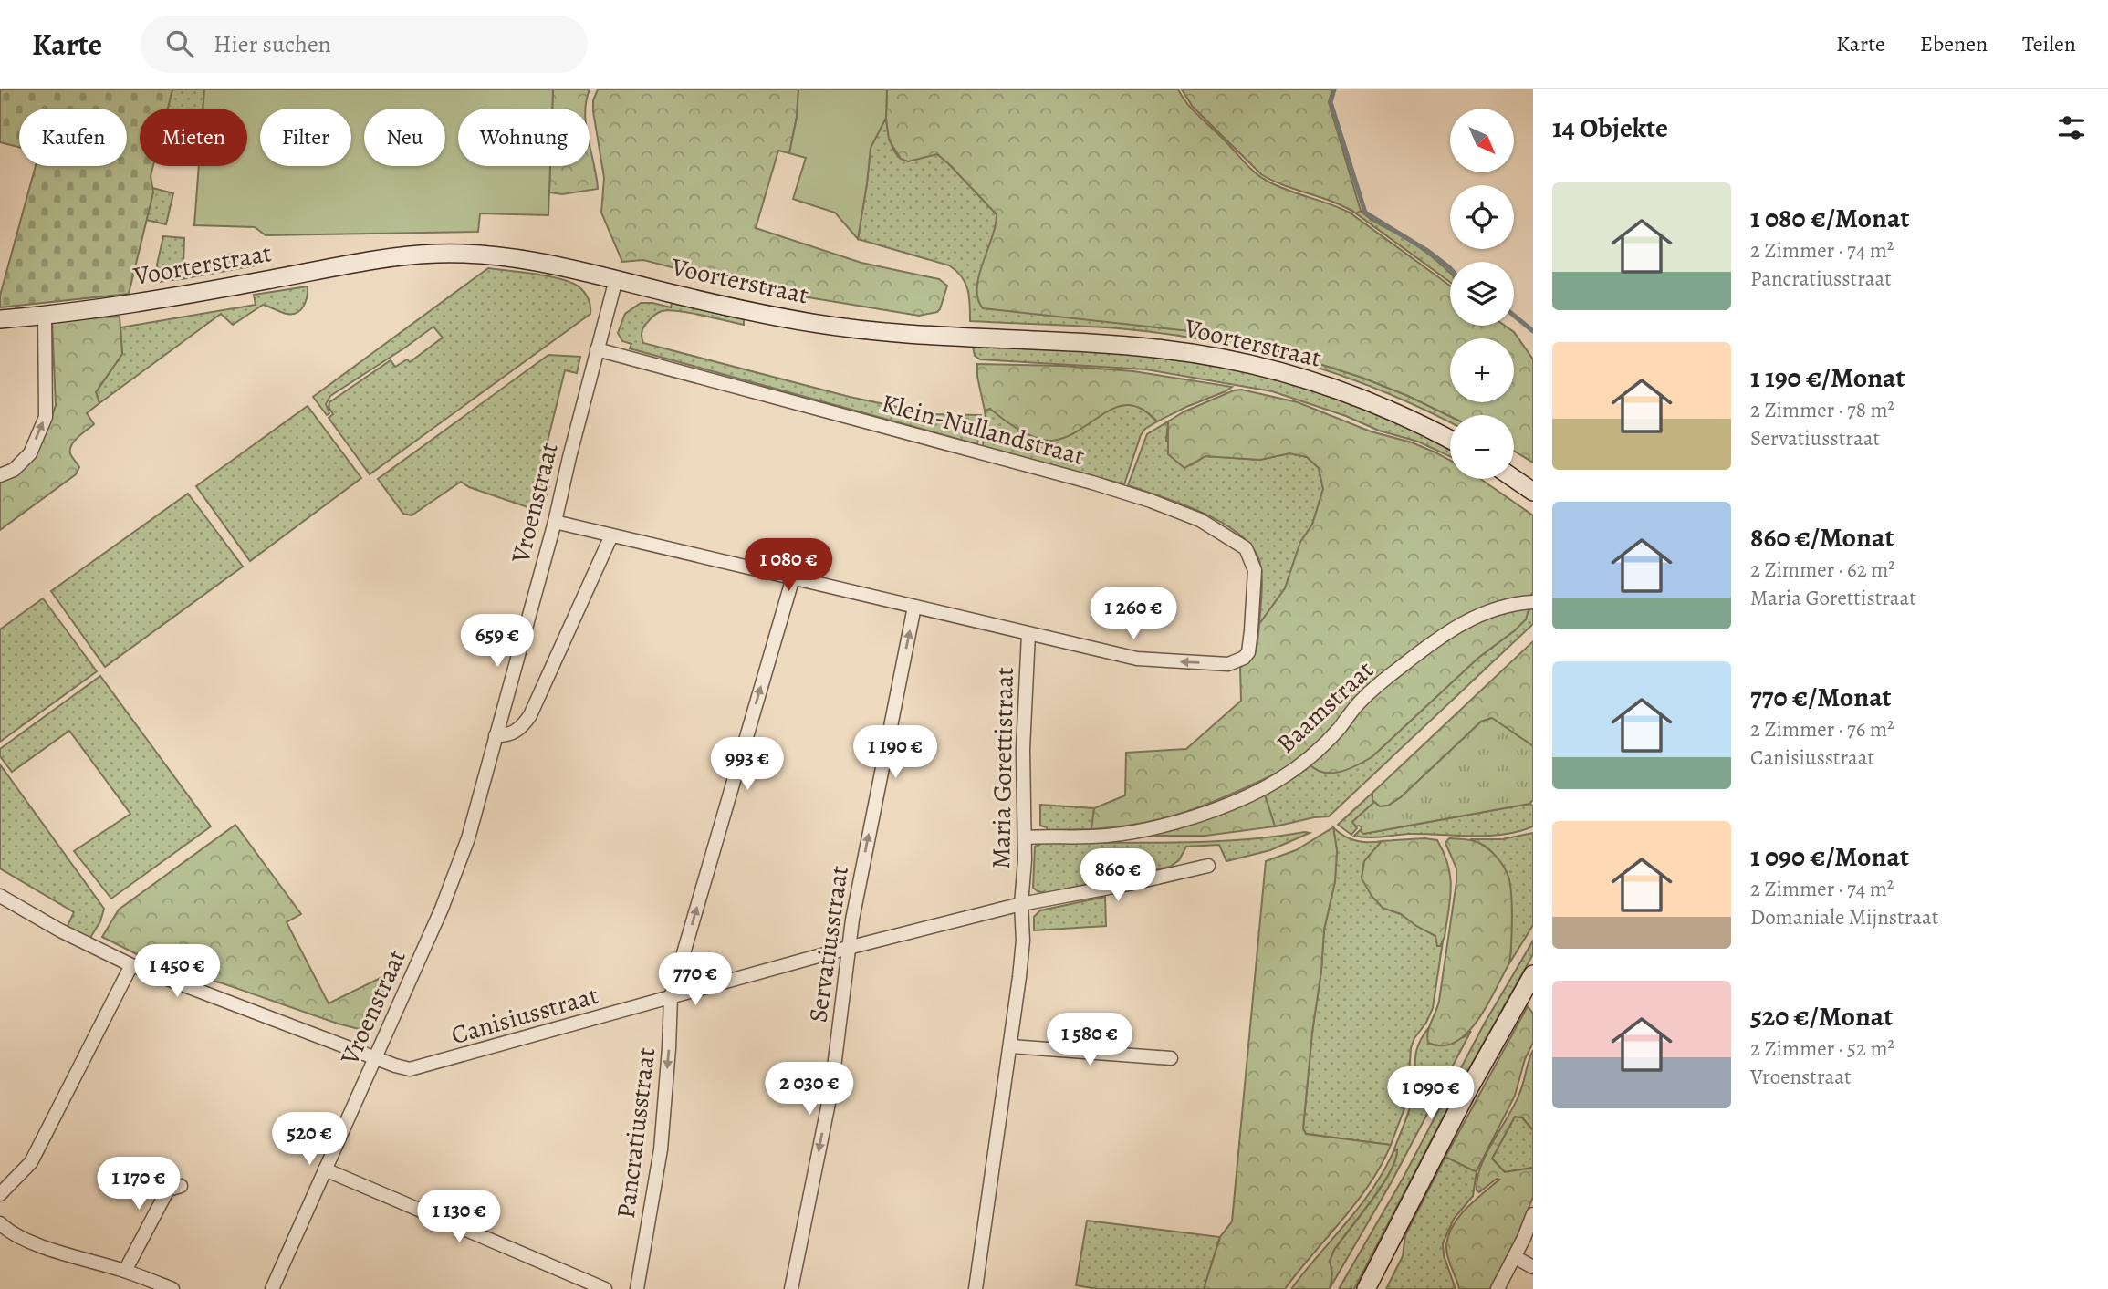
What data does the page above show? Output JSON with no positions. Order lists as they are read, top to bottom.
{
  "streets": {
    "street": [
      "Voorterstraat",
      "Klein-Nullandstraat",
      "Vroenstraat",
      "Baamstraat",
      "Maria Gorettistraat",
      "Servatiusstraat",
      "Canisiusstraat",
      "Pancratiusstraat"
    ]
  },
  "crossings": [
    ["Voorterstraat", "Vroenstraat"],
    ["Klein-Nullandstraat", "Vroenstraat"],
    ["Klein-Nullandstraat", "Maria Gorettistraat"],
    ["Vroenstraat", "Canisiusstraat"],
    ["Baamstraat", "Maria Gorettistraat"],
    ["Maria Gorettistraat", "Canisiusstraat"],
    ["Servatiusstraat", "Canisiusstraat"],
    ["Canisiusstraat", "Pancratiusstraat"]
  ],
  "north": "bottom right",
  "page": {
    "header": "Karte",
    "search": "Hier suchen",
    "nav": ["Karte", "Ebenen", "Teilen"],
    "heading": "14 Objekte",
    "map_buttons": ["+", "−"],
    "chip": [
      "Kaufen",
      "Mieten",
      "Filter",
      "Neu",
      "Wohnung"
    ],
    "list": [
      {
        "name": "1 080 €/Monat",
        "note": "2 Zimmer · 74 m² · Pancratiusstraat"
      },
      {
        "name": "1 190 €/Monat",
        "note": "2 Zimmer · 78 m² · Servatiusstraat"
      },
      {
        "name": "860 €/Monat",
        "note": "2 Zimmer · 62 m² · Maria Gorettistraat"
      },
      {
        "name": "770 €/Monat",
        "note": "2 Zimmer · 76 m² · Canisiusstraat"
      },
      {
        "name": "1 090 €/Monat",
        "note": "2 Zimmer · 74 m² · Domaniale Mijnstraat"
      },
      {
        "name": "520 €/Monat",
        "note": "2 Zimmer · 52 m² · Vroenstraat"
      }
    ],
    "price": [
      "1 080 €",
      "1 260 €",
      "659 €",
      "1 190 €",
      "993 €",
      "860 €",
      "1 450 €",
      "770 €",
      "1 580 €",
      "2 030 €",
      "1 090 €",
      "520 €",
      "1 170 €",
      "1 130 €"
    ]
  }
}
